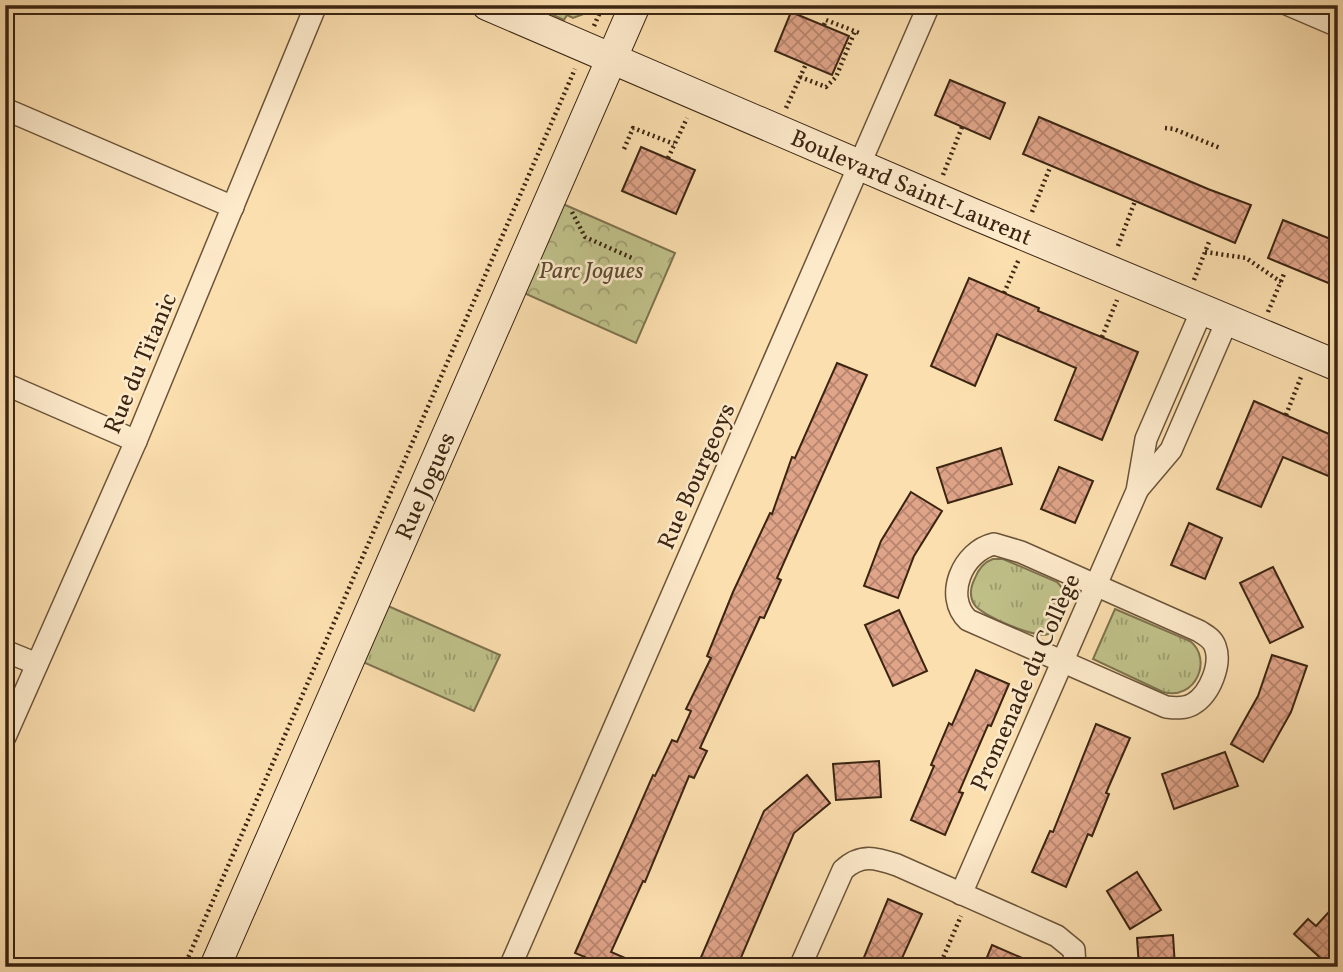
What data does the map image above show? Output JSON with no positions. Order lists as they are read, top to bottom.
{
  "streets": {
    "street": [
      "Boulevard Saint-Laurent",
      "Rue du Titanic",
      "Rue Bourgeoys",
      "Rue Jogues",
      "Promenade du Collège"
    ]
  },
  "crossings": [
    ["Boulevard Saint-Laurent", "Rue Bourgeoys"],
    ["Boulevard Saint-Laurent", "Rue Jogues"],
    ["Boulevard Saint-Laurent", "Promenade du Collège"]
  ],
  "parks": ["Parc Jogues"]
}
